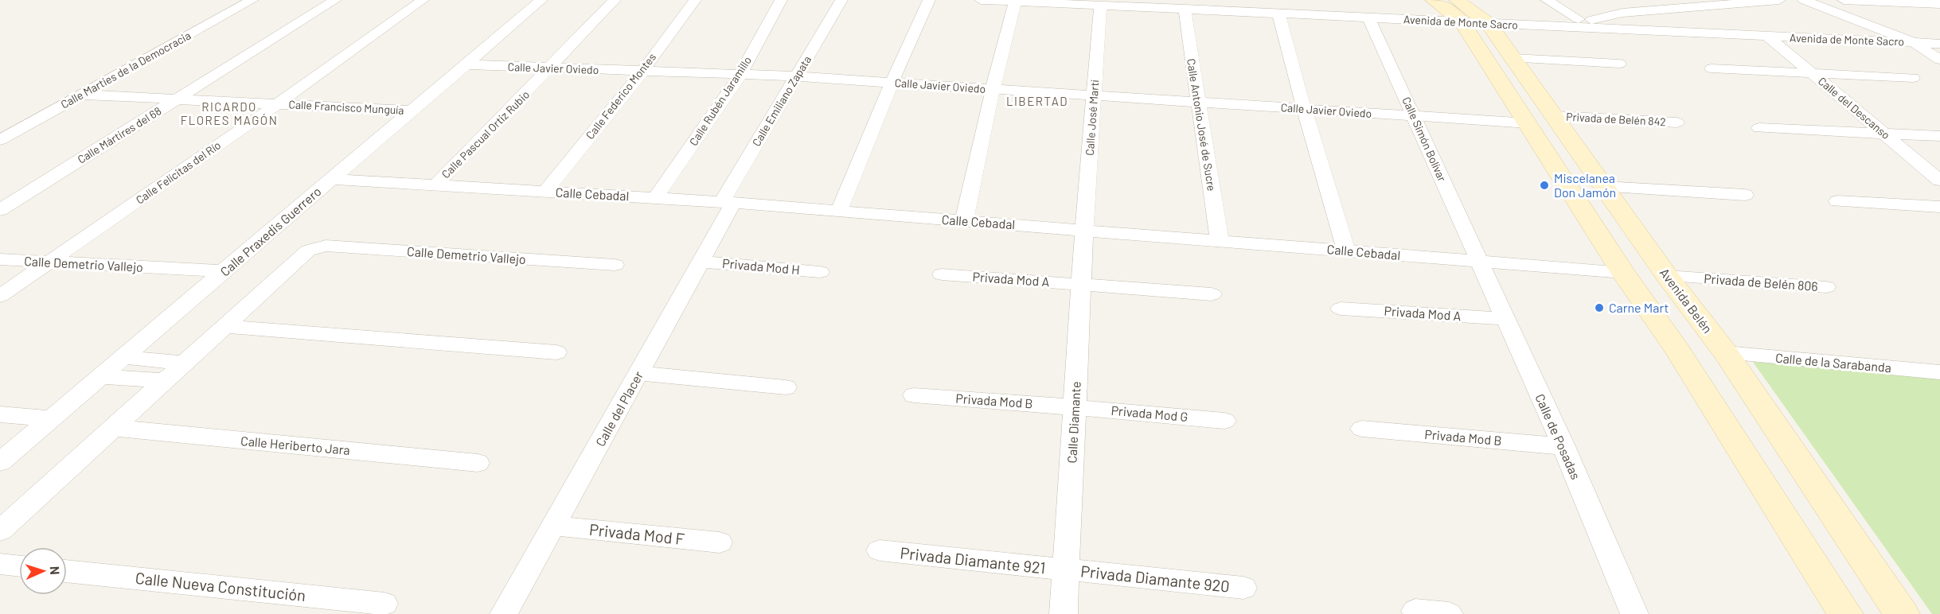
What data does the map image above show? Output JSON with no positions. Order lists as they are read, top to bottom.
{
  "streets": {
    "main road": ["Avenida Belén"],
    "street": [
      "Avenida de Monte Sacro",
      "Calle Javier Oviedo",
      "Calle Marties de la Democracia",
      "Calle Federico Montes",
      "Calle Rubén Jaramillo",
      "Calle Emiliano Zapata",
      "Calle Francisco Munguía",
      "Calle del Descanso",
      "Calle José Martí",
      "Privada de Belén 842",
      "Calle Antonio José de Sucre",
      "Calle Pascual Ortiz Rubio",
      "Calle Mártires del 68",
      "Calle Simón Bolívar",
      "Calle Felícitas del Río",
      "Calle Cebadal",
      "Calle Praxedis Guerrero",
      "Calle Demetrio Vallejo",
      "Privada Mod H",
      "Privada Mod A",
      "Privada de Belén 806",
      "Calle de la Sarabanda",
      "Privada Mod B",
      "Calle del Placer",
      "Privada Mod G",
      "Calle Diamante",
      "Calle de Posadas",
      "Calle Heriberto Jara",
      "Privada Mod F",
      "Privada Diamante 921",
      "Privada Diamante 920",
      "Calle Nueva Constitución"
    ]
  },
  "crossings": [
    ["Avenida de Monte Sacro", "Calle del Descanso"],
    ["Avenida de Monte Sacro", "Calle José Martí"],
    ["Avenida de Monte Sacro", "Calle Antonio José de Sucre"],
    ["Avenida de Monte Sacro", "Calle Simón Bolívar"],
    ["Avenida de Monte Sacro", "Avenida Belén"],
    ["Calle Javier Oviedo", "Calle Federico Montes"],
    ["Calle Javier Oviedo", "Calle Rubén Jaramillo"],
    ["Calle Javier Oviedo", "Calle Emiliano Zapata"],
    ["Calle Javier Oviedo", "Calle José Martí"],
    ["Calle Javier Oviedo", "Calle Antonio José de Sucre"],
    ["Calle Javier Oviedo", "Calle Pascual Ortiz Rubio"],
    ["Calle Javier Oviedo", "Calle Simón Bolívar"],
    ["Calle Javier Oviedo", "Calle Praxedis Guerrero"],
    ["Calle Marties de la Democracia", "Calle Francisco Munguía"],
    ["Calle Federico Montes", "Calle Cebadal"],
    ["Calle Rubén Jaramillo", "Calle Cebadal"],
    ["Calle Emiliano Zapata", "Calle Cebadal"],
    ["Calle Emiliano Zapata", "Calle del Placer"],
    ["Calle Francisco Munguía", "Calle Mártires del 68"],
    ["Calle Francisco Munguía", "Calle Felícitas del Río"],
    ["Calle Francisco Munguía", "Calle Praxedis Guerrero"],
    ["Calle José Martí", "Calle Cebadal"],
    ["Calle José Martí", "Calle Diamante"],
    ["Privada de Belén 842", "Avenida Belén"],
    ["Calle Antonio José de Sucre", "Calle Cebadal"],
    ["Calle Pascual Ortiz Rubio", "Calle Cebadal"],
    ["Calle Simón Bolívar", "Calle Cebadal"],
    ["Calle Simón Bolívar", "Calle de Posadas"],
    ["Calle Felícitas del Río", "Calle Demetrio Vallejo"],
    ["Calle Cebadal", "Calle Praxedis Guerrero"],
    ["Calle Cebadal", "Calle del Placer"],
    ["Calle Cebadal", "Calle Diamante"],
    ["Calle Cebadal", "Calle de Posadas"],
    ["Calle Praxedis Guerrero", "Calle Demetrio Vallejo"],
    ["Privada Mod H", "Calle del Placer"],
    ["Privada Mod A", "Calle Diamante"],
    ["Privada Mod A", "Calle de Posadas"],
    ["Privada de Belén 806", "Avenida Belén"],
    ["Avenida Belén", "Calle de la Sarabanda"],
    ["Privada Mod B", "Privada Mod G"],
    ["Privada Mod B", "Calle Diamante"],
    ["Privada Mod B", "Calle de Posadas"],
    ["Calle del Placer", "Privada Mod F"],
    ["Privada Mod G", "Calle Diamante"],
    ["Calle Diamante", "Privada Diamante 921"],
    ["Calle Diamante", "Privada Diamante 920"],
    ["Privada Diamante 921", "Privada Diamante 920"]
  ],
  "districts": ["LIBERTAD", "RICARDO FLORES MAGÓN"],
  "places": ["Miscelanea Don Jamón", "Carne Mart"],
  "north": "right"
}
